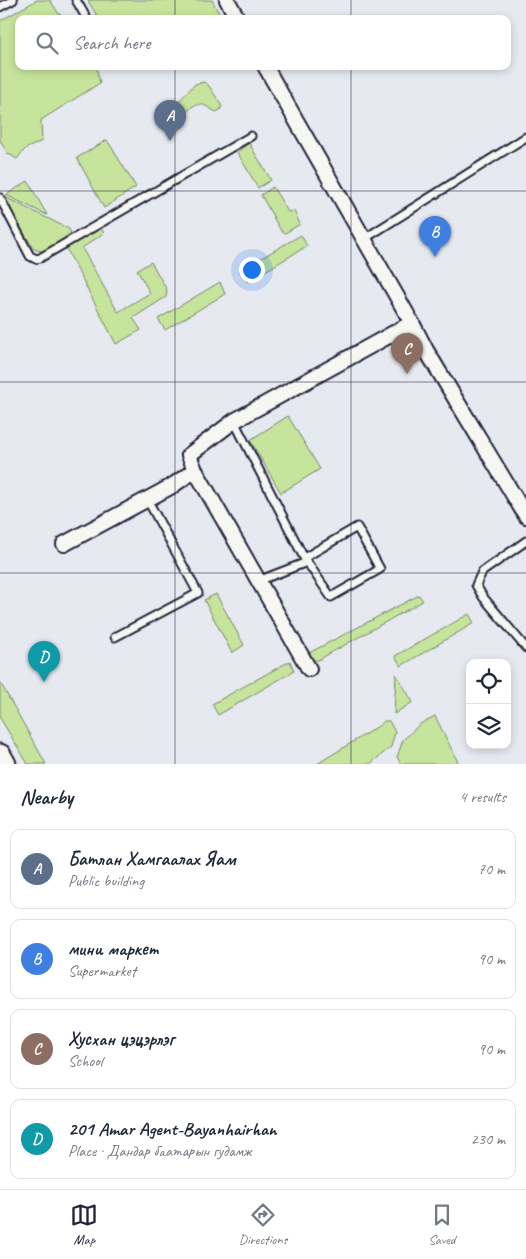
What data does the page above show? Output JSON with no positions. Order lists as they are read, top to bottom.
{
  "page": {
    "search": "Search here",
    "pins": [
      "A",
      "B",
      "C",
      "D"
    ],
    "heading": ["Nearby", "4 results"],
    "list": [
      {
        "mark": "A",
        "name": "Батлан Хамгаалах Яам",
        "note": "Public building",
        "value": "70 m"
      },
      {
        "mark": "B",
        "name": "мини маркет",
        "note": "Supermarket",
        "value": "90 m"
      },
      {
        "mark": "C",
        "name": "Хусхан цэцэрлэг",
        "note": "School",
        "value": "90 m"
      },
      {
        "mark": "D",
        "name": "201 Amar Agent-Bayanhairhan",
        "note": "Place · Дандар баатарын гудамж",
        "value": "230 m"
      }
    ],
    "nav": ["Map", "Directions", "Saved"]
  }
}
